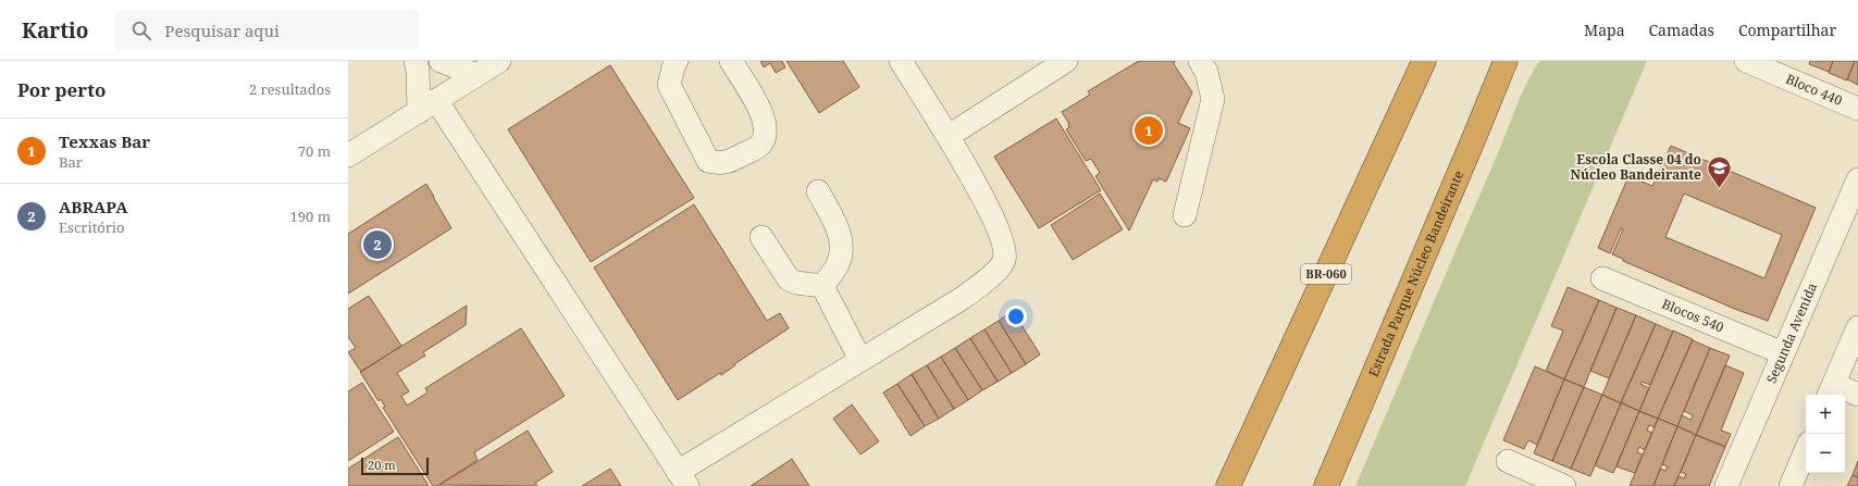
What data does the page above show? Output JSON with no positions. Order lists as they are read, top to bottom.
{
  "streets": {
    "highway": ["BR-060", "Estrada Parque Núcleo Bandeirante"],
    "street": ["Bloco 440", "Blocos 540", "Segunda Avenida"]
  },
  "crossings": [
    ["Blocos 540", "Segunda Avenida"]
  ],
  "places": {
    "school or university": ["Escola Classe 04 do Núcleo Bandeirante"]
  },
  "scale_bar": "20 m",
  "page": {
    "header": "Kartio",
    "search": "Pesquisar aqui",
    "nav": ["Mapa", "Camadas", "Compartilhar"],
    "heading": ["Por perto", "2 resultados"],
    "pins": ["1", "2"],
    "list": [
      {
        "mark": "1",
        "name": "Texxas Bar",
        "note": "Bar",
        "value": "70 m"
      },
      {
        "mark": "2",
        "name": "ABRAPA",
        "note": "Escritório",
        "value": "190 m"
      }
    ],
    "map_buttons": ["+", "−"],
    "scale": "20 m"
  }
}
